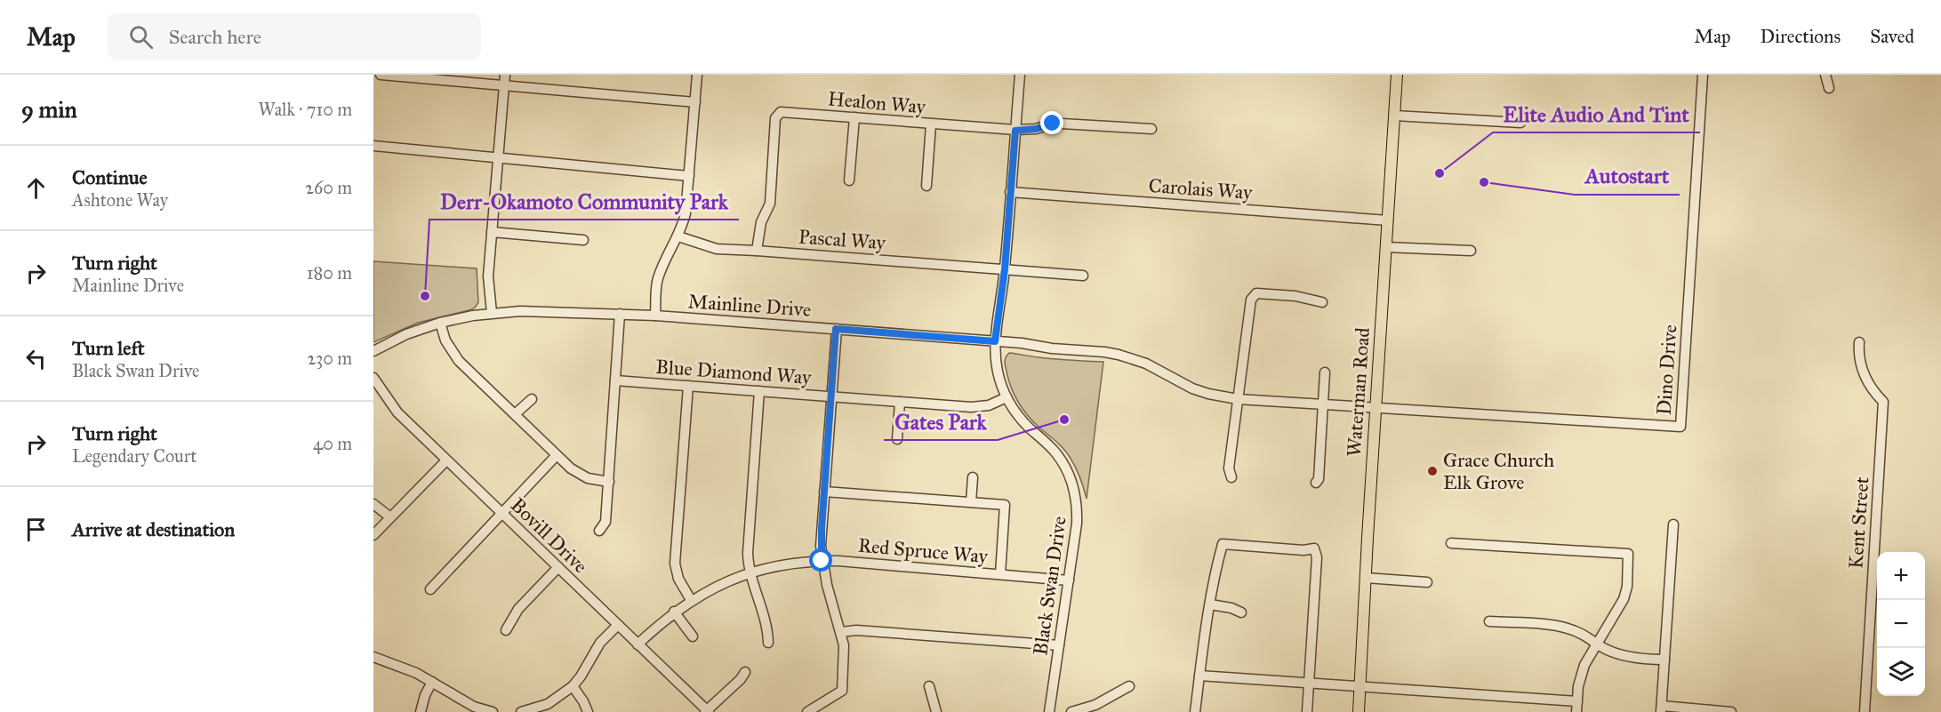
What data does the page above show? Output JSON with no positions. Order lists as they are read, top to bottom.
{
  "streets": {
    "main road": ["Waterman Road"],
    "street": [
      "Healon Way",
      "Carolais Way",
      "Pascal Way",
      "Mainline Drive",
      "Dino Drive",
      "Blue Diamond Way",
      "Kent Street",
      "Bovill Drive",
      "Red Spruce Way",
      "Black Swan Drive"
    ]
  },
  "crossings": [
    ["Healon Way", "Pascal Way"],
    ["Healon Way", "Black Swan Drive"],
    ["Carolais Way", "Waterman Road"],
    ["Carolais Way", "Black Swan Drive"],
    ["Pascal Way", "Black Swan Drive"],
    ["Mainline Drive", "Dino Drive"],
    ["Mainline Drive", "Waterman Road"],
    ["Mainline Drive", "Black Swan Drive"],
    ["Dino Drive", "Waterman Road"],
    ["Blue Diamond Way", "Black Swan Drive"],
    ["Bovill Drive", "Red Spruce Way"],
    ["Red Spruce Way", "Black Swan Drive"]
  ],
  "places": [
    "Elite Audio And Tint",
    "Autostart",
    "Derr-Okamoto Community Park",
    "Gates Park",
    "Grace Church Elk Grove"
  ],
  "page": {
    "header": "Map",
    "search": "Search here",
    "nav": ["Map", "Directions", "Saved"],
    "heading": ["9 min", "Walk · 710 m"],
    "list": [
      ["Continue", "Ashtone Way", "260 m"],
      ["Turn right", "Mainline Drive", "180 m"],
      ["Turn left", "Black Swan Drive", "230 m"],
      ["Turn right", "Legendary Court", "40 m"],
      "Arrive at destination"
    ],
    "map_buttons": ["+", "−"]
  }
}
